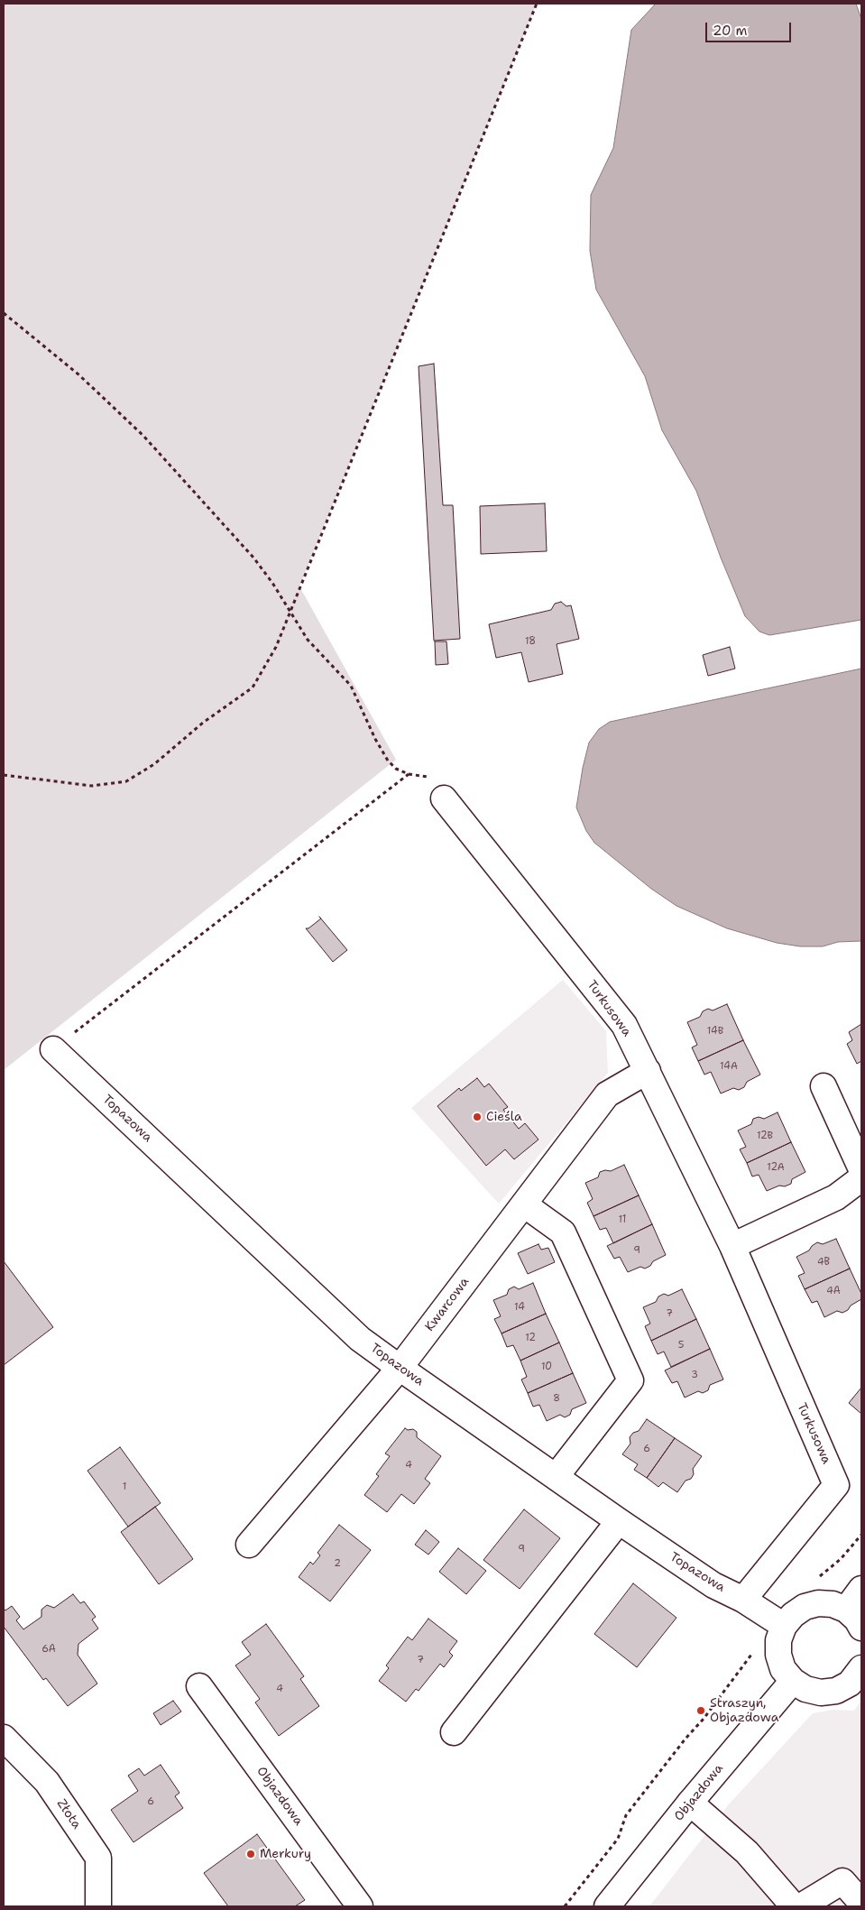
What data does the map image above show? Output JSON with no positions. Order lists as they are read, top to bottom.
{
  "streets": {
    "street": [
      "Turkusowa",
      "Topazowa",
      "Kwarcowa",
      "Objazdowa",
      "Złota"
    ]
  },
  "crossings": [
    ["Turkusowa", "Topazowa"],
    ["Turkusowa", "Kwarcowa"],
    ["Topazowa", "Kwarcowa"]
  ],
  "places": ["Cieśla", "Straszyn, Objazdowa", "Merkury"],
  "house_numbers": [
    "18",
    "14B",
    "14A",
    "12B",
    "12A",
    "11",
    "9",
    "4B",
    "4A",
    "14",
    "7",
    "12",
    "5",
    "10",
    "3",
    "8",
    "6",
    "4",
    "1",
    "9",
    "2",
    "6A",
    "7",
    "4",
    "6"
  ],
  "scale_bar": "20 m"
}
